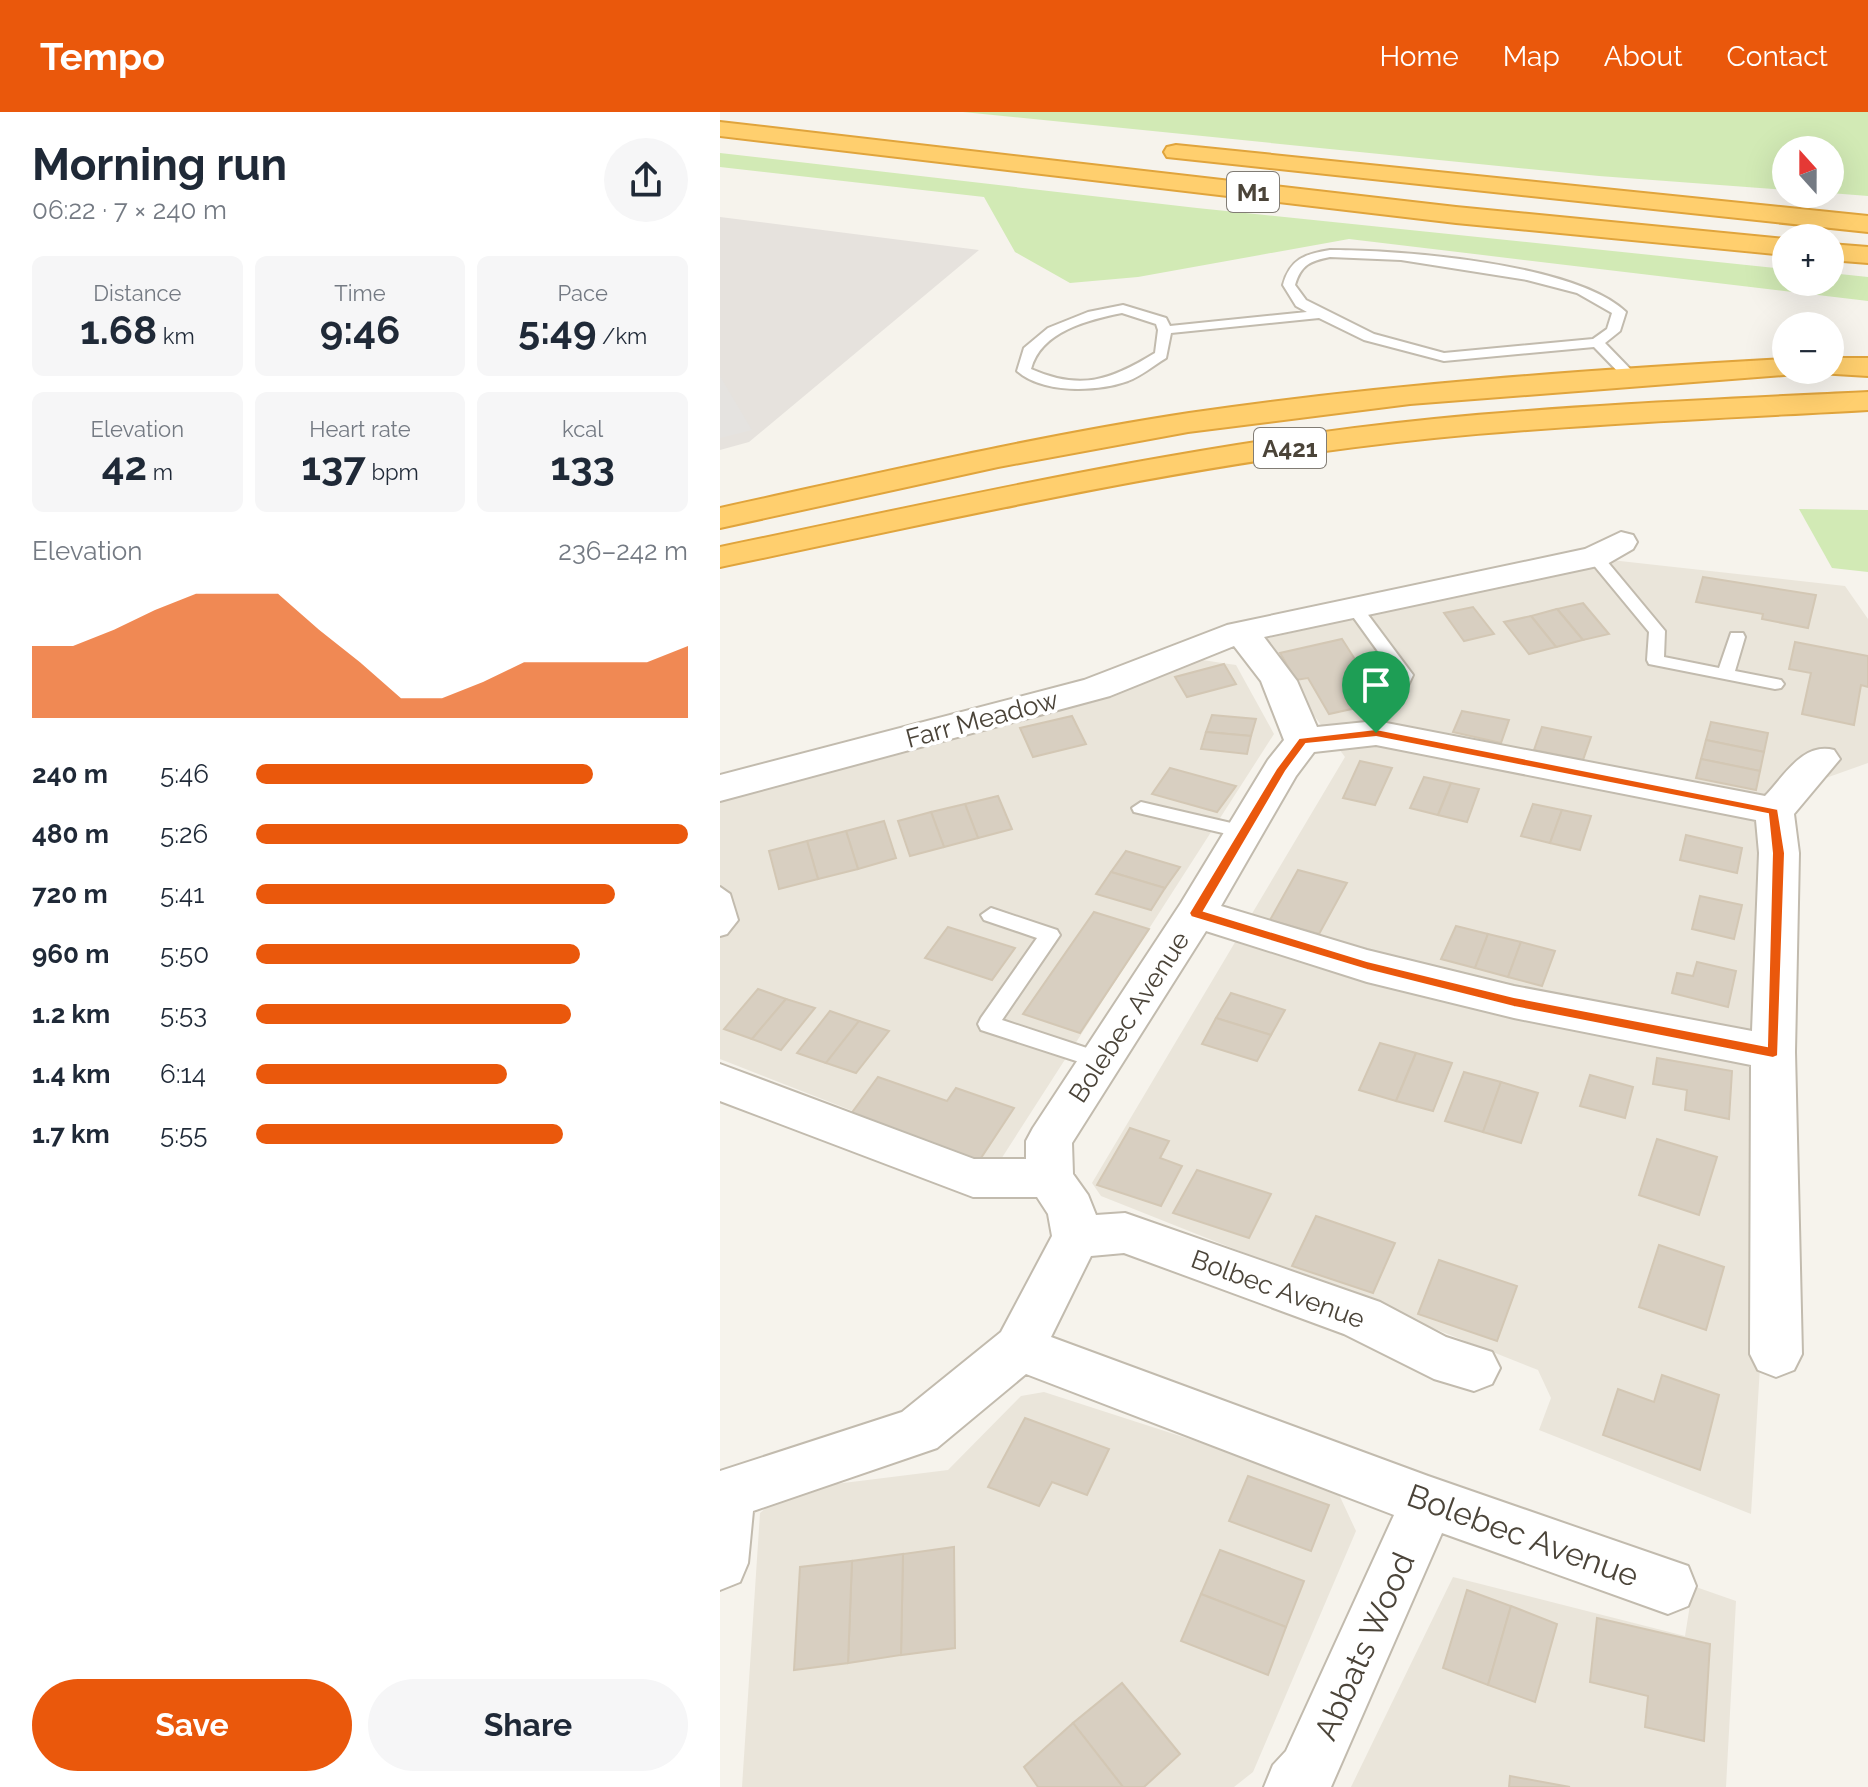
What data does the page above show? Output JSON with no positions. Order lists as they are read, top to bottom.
{
  "streets": {
    "highway": ["M1", "A421"],
    "street": [
      "Farr Meadow",
      "Bolebec Avenue",
      "Bolbec Avenue",
      "Abbats Wood"
    ]
  },
  "crossings": [
    ["Bolebec Avenue", "Abbats Wood"]
  ],
  "north": "top",
  "page": {
    "header": "Tempo",
    "nav": [
      "Home",
      "Map",
      "About",
      "Contact"
    ],
    "heading": ["Morning run", "06:22 · 7 × 240 m"],
    "map_buttons": ["+", "−"],
    "stats": [
      ["Distance", "1.68 km"],
      ["Time", "9:46"],
      ["Pace", "5:49 /km"],
      ["Elevation", "42 m"],
      ["Heart rate", "137 bpm"],
      ["kcal", "133"]
    ],
    "chart": ["Elevation", "236–242 m"],
    "list": [
      {
        "name": "240 m",
        "note": "5:46"
      },
      {
        "name": "480 m",
        "note": "5:26"
      },
      {
        "name": "720 m",
        "note": "5:41"
      },
      {
        "name": "960 m",
        "note": "5:50"
      },
      {
        "name": "1.2 km",
        "note": "5:53"
      },
      {
        "name": "1.4 km",
        "note": "6:14"
      },
      {
        "name": "1.7 km",
        "note": "5:55"
      }
    ],
    "buttons": ["Save", "Share"]
  }
}
